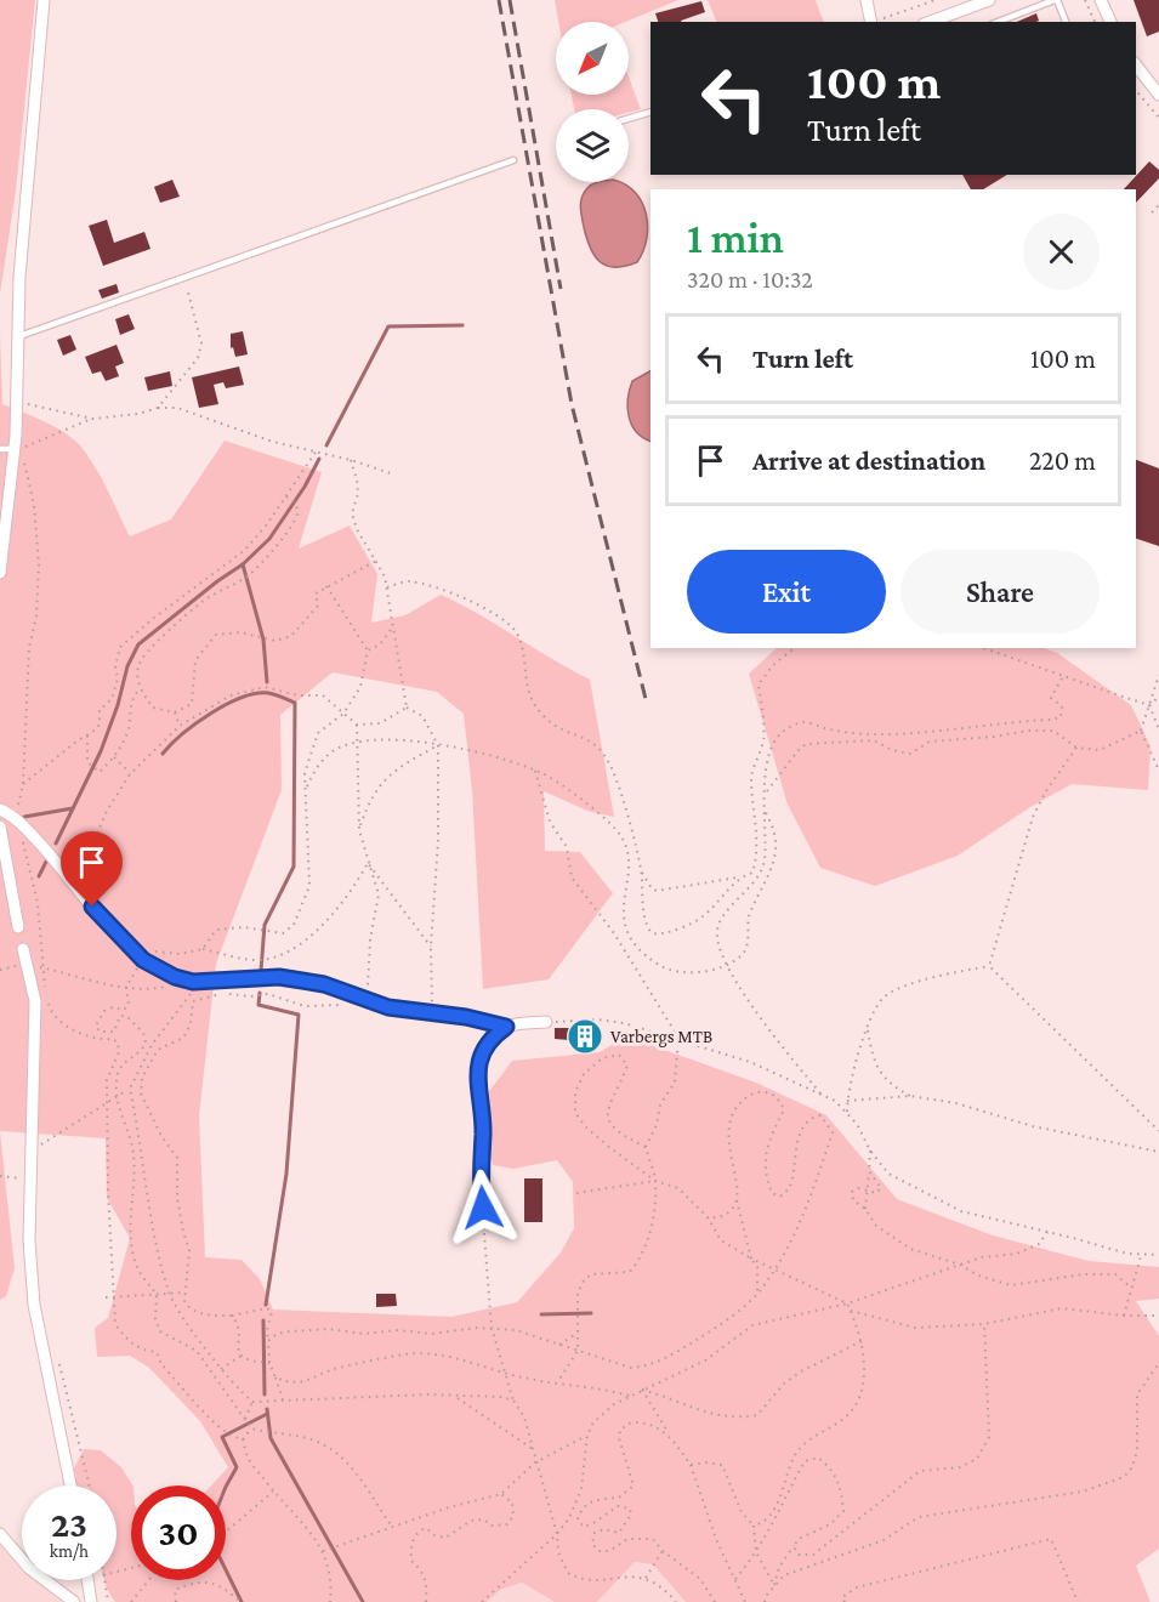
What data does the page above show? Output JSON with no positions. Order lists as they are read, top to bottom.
{
  "places": {
    "building": ["Varbergs MTB"]
  },
  "north": "bottom left",
  "page": {
    "turn": ["100 m", "Turn left"],
    "heading": ["1 min", "320 m · 10:32"],
    "list": [
      {
        "name": "Turn left",
        "value": "100 m"
      },
      {
        "name": "Arrive at destination",
        "value": "220 m"
      }
    ],
    "buttons": ["Exit", "Share"],
    "speed": "23 km/h",
    "limit": "30"
  }
}
